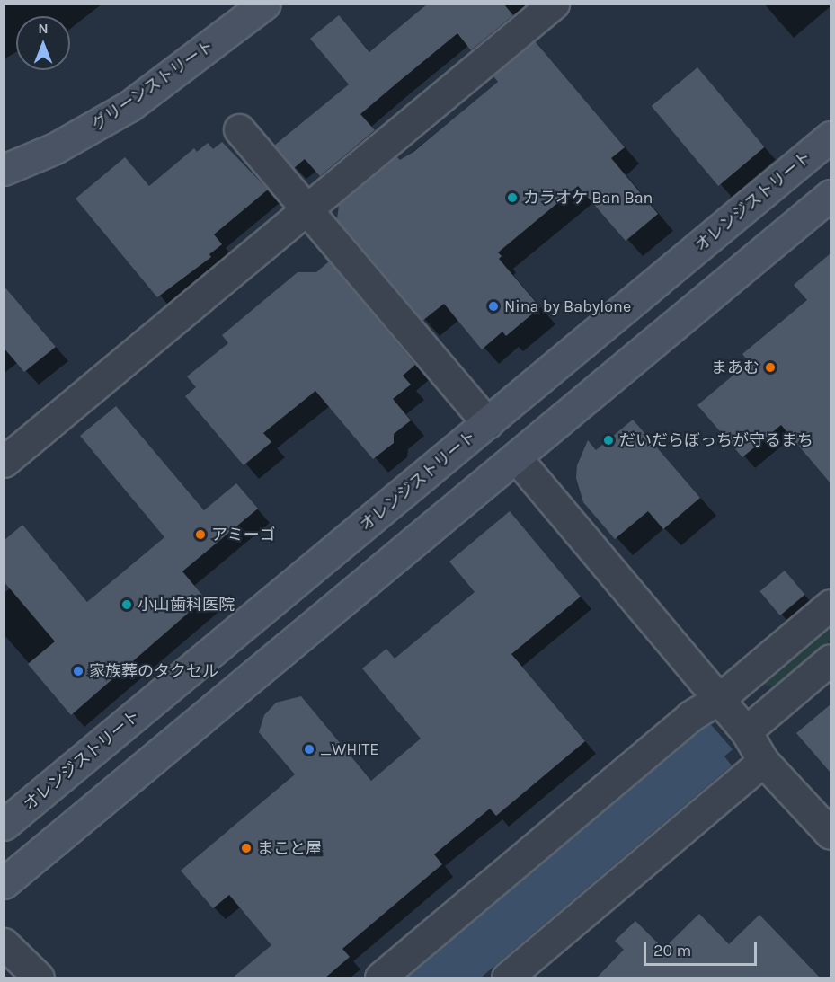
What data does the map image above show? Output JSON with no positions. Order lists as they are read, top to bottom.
{
  "streets": {
    "street": ["グリーンストリート", "オレンジストリート"]
  },
  "places": [
    "カラオケ Ban Ban",
    "Nina by Babylone",
    "まあむ",
    "だいだらぼっちが守るまち",
    "アミーゴ",
    "小山歯科医院",
    "家族葬のタクセル",
    "_WHITE",
    "まこと屋"
  ],
  "scale_bar": "20 m",
  "north": "top"
}
